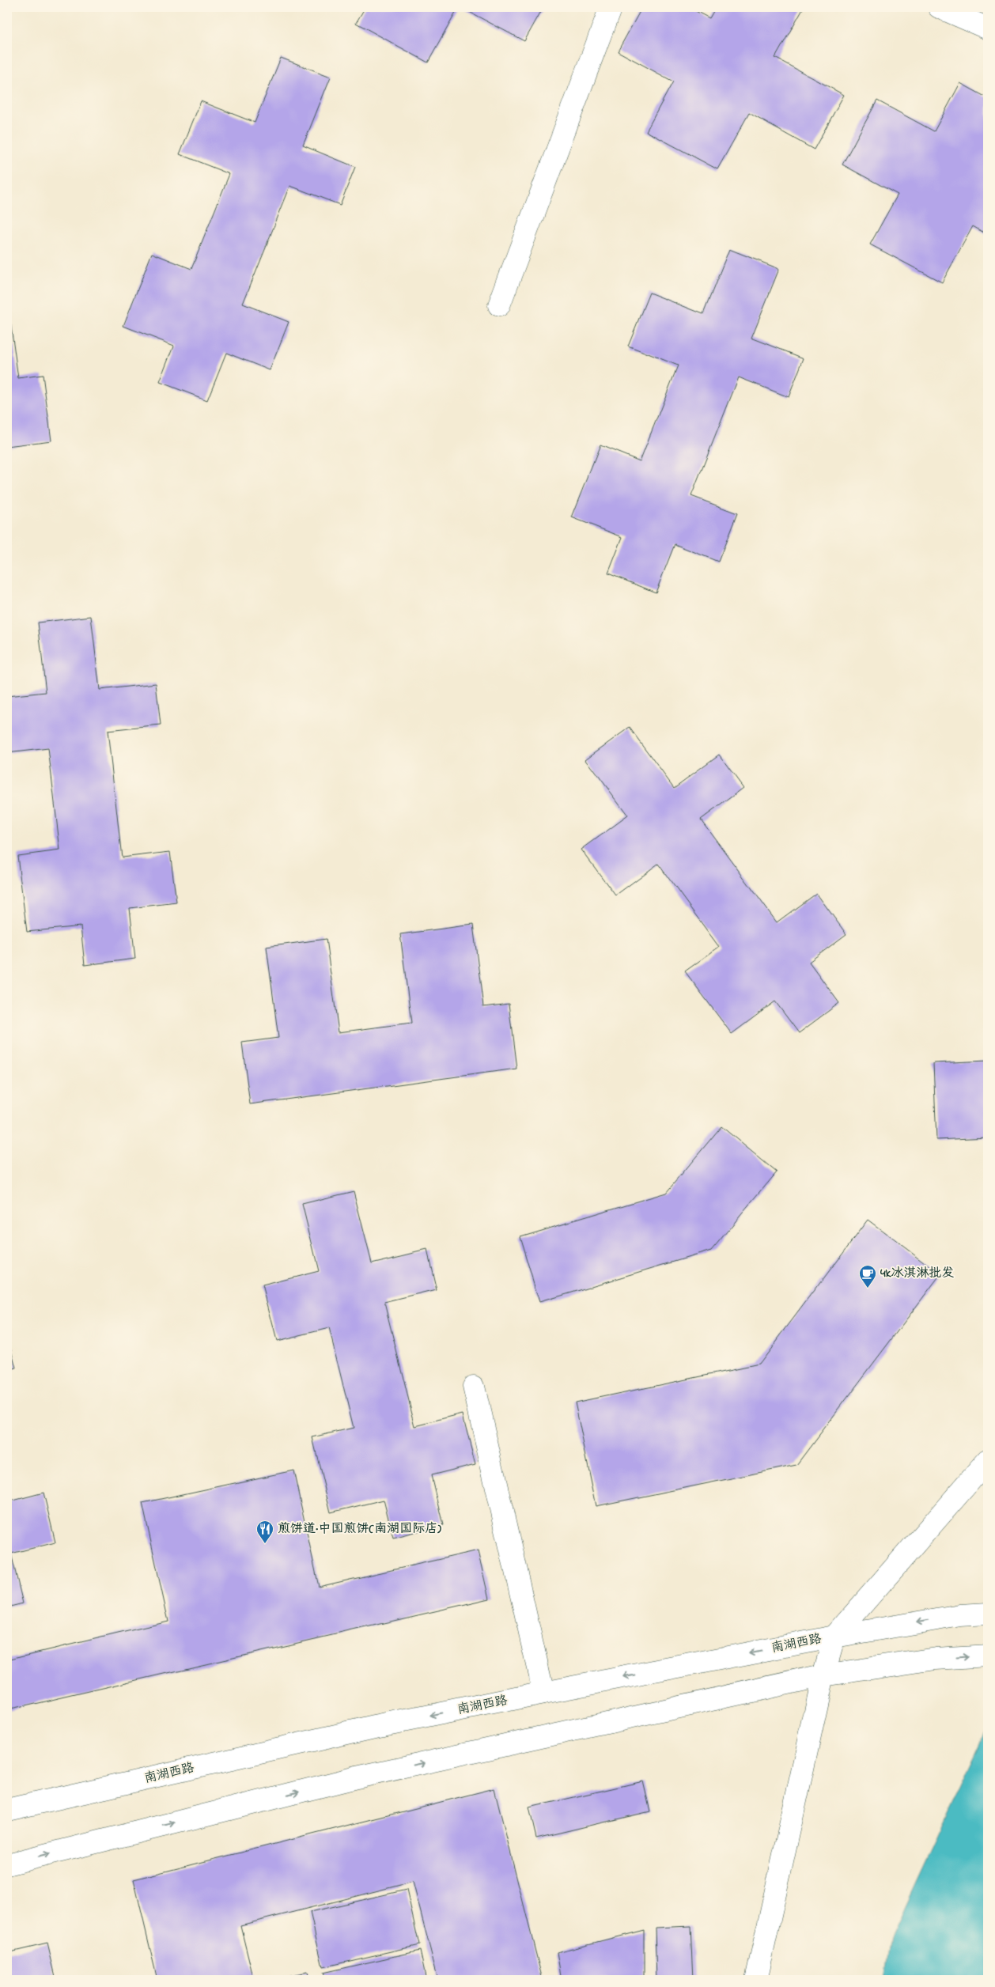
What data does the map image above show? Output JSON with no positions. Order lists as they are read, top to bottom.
{
  "streets": {
    "main road": ["南湖西路"]
  },
  "places": {
    "cafe": ["4k冰淇淋批发"],
    "restaurant": ["煎饼道·中国煎饼(南湖国际店)"]
  }
}
